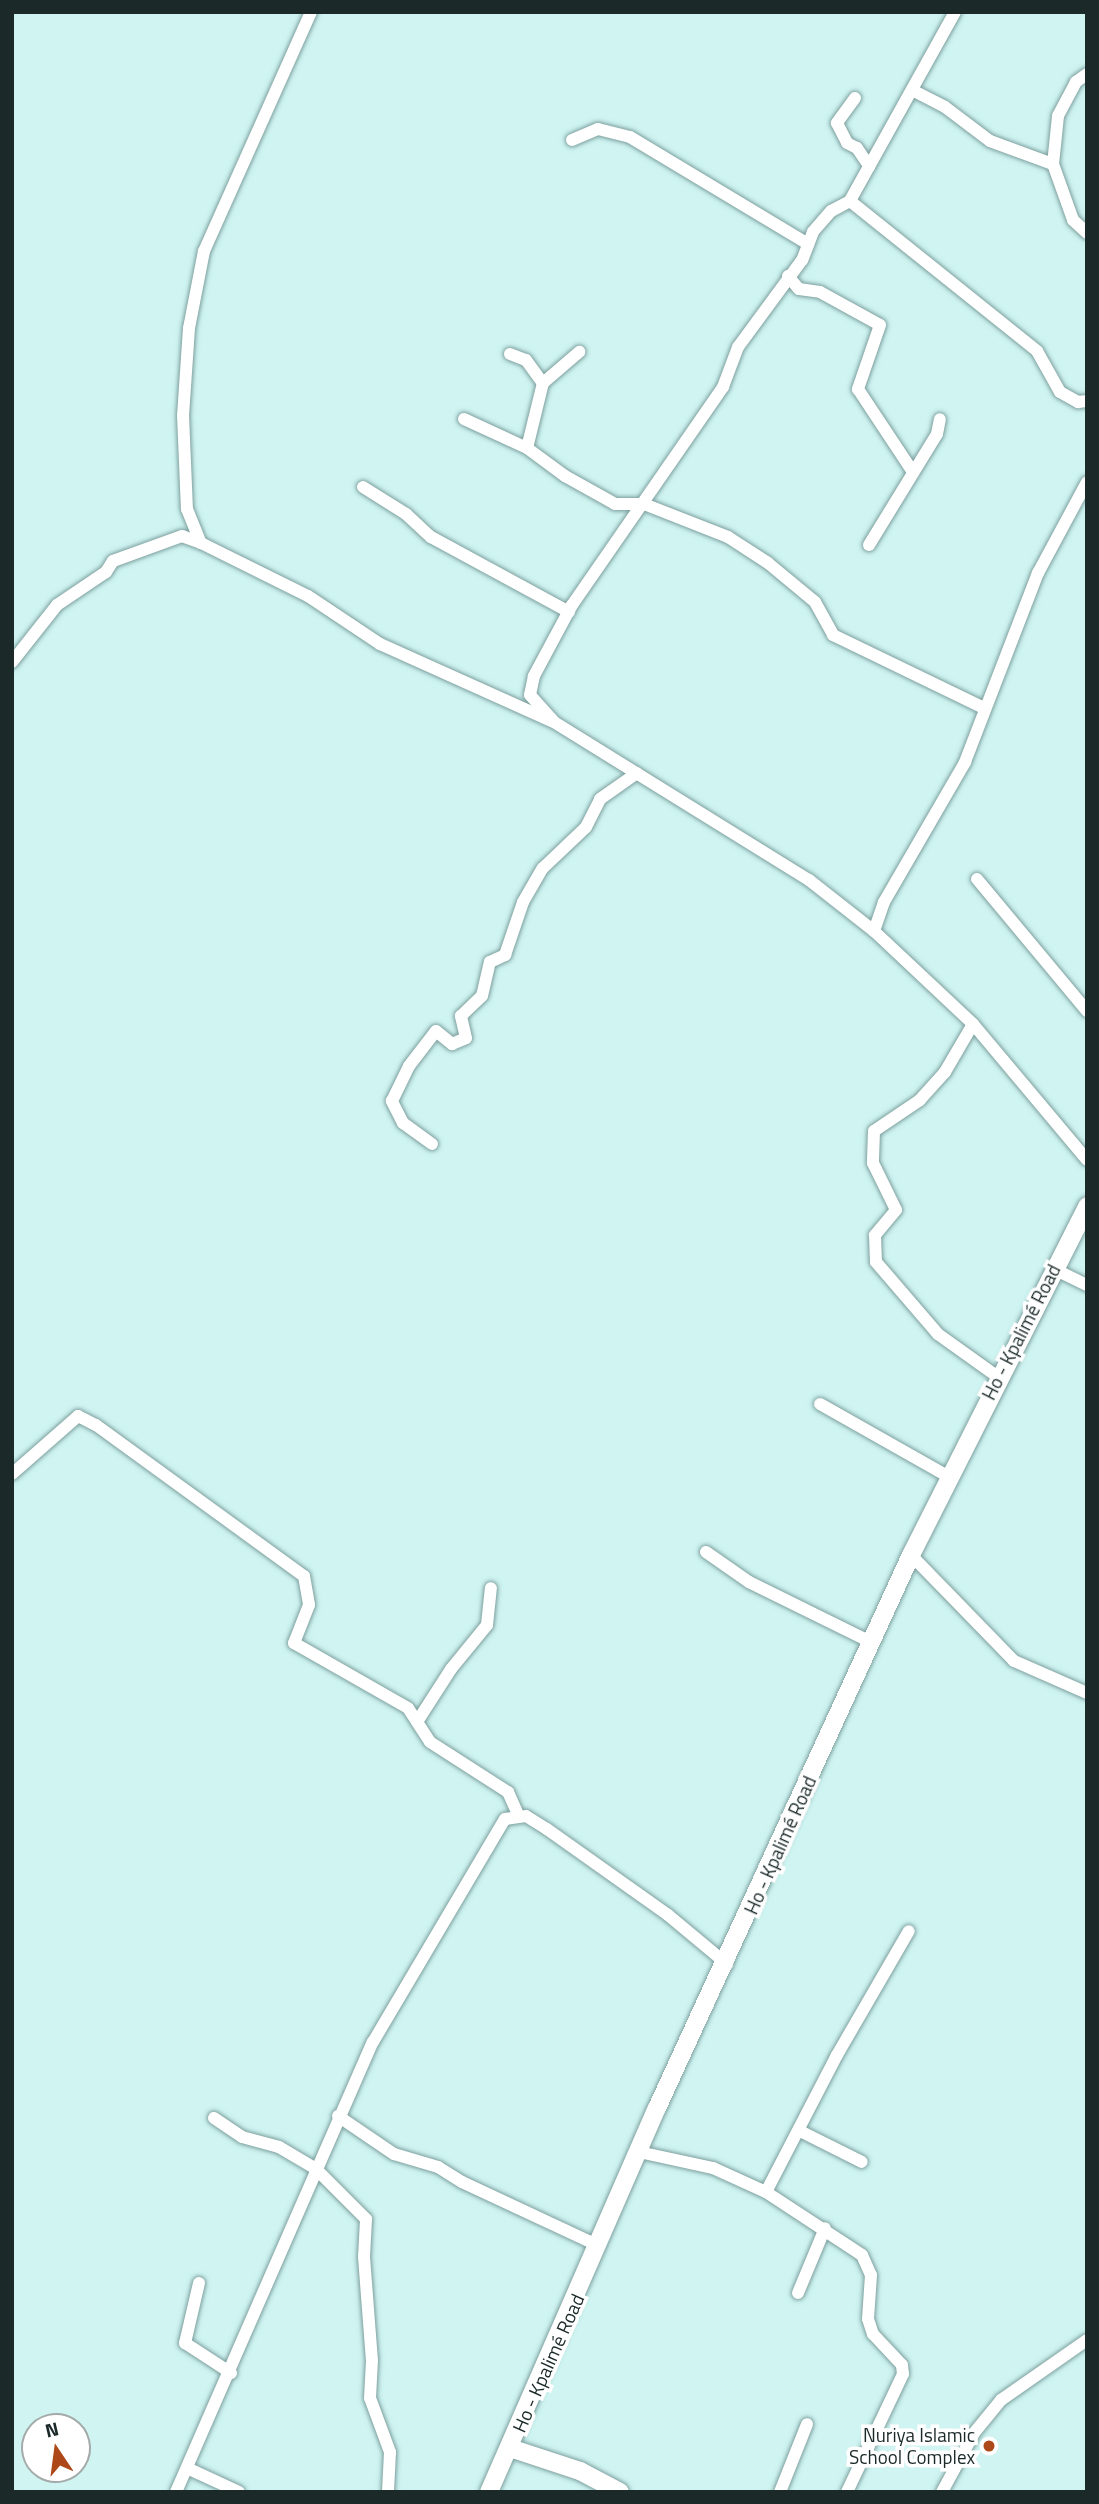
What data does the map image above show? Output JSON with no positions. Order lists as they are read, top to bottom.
{
  "streets": {
    "main road": ["Ho - Kpalimé Road"]
  },
  "places": ["Nuriya Islamic School Complex"],
  "north": "top"
}
